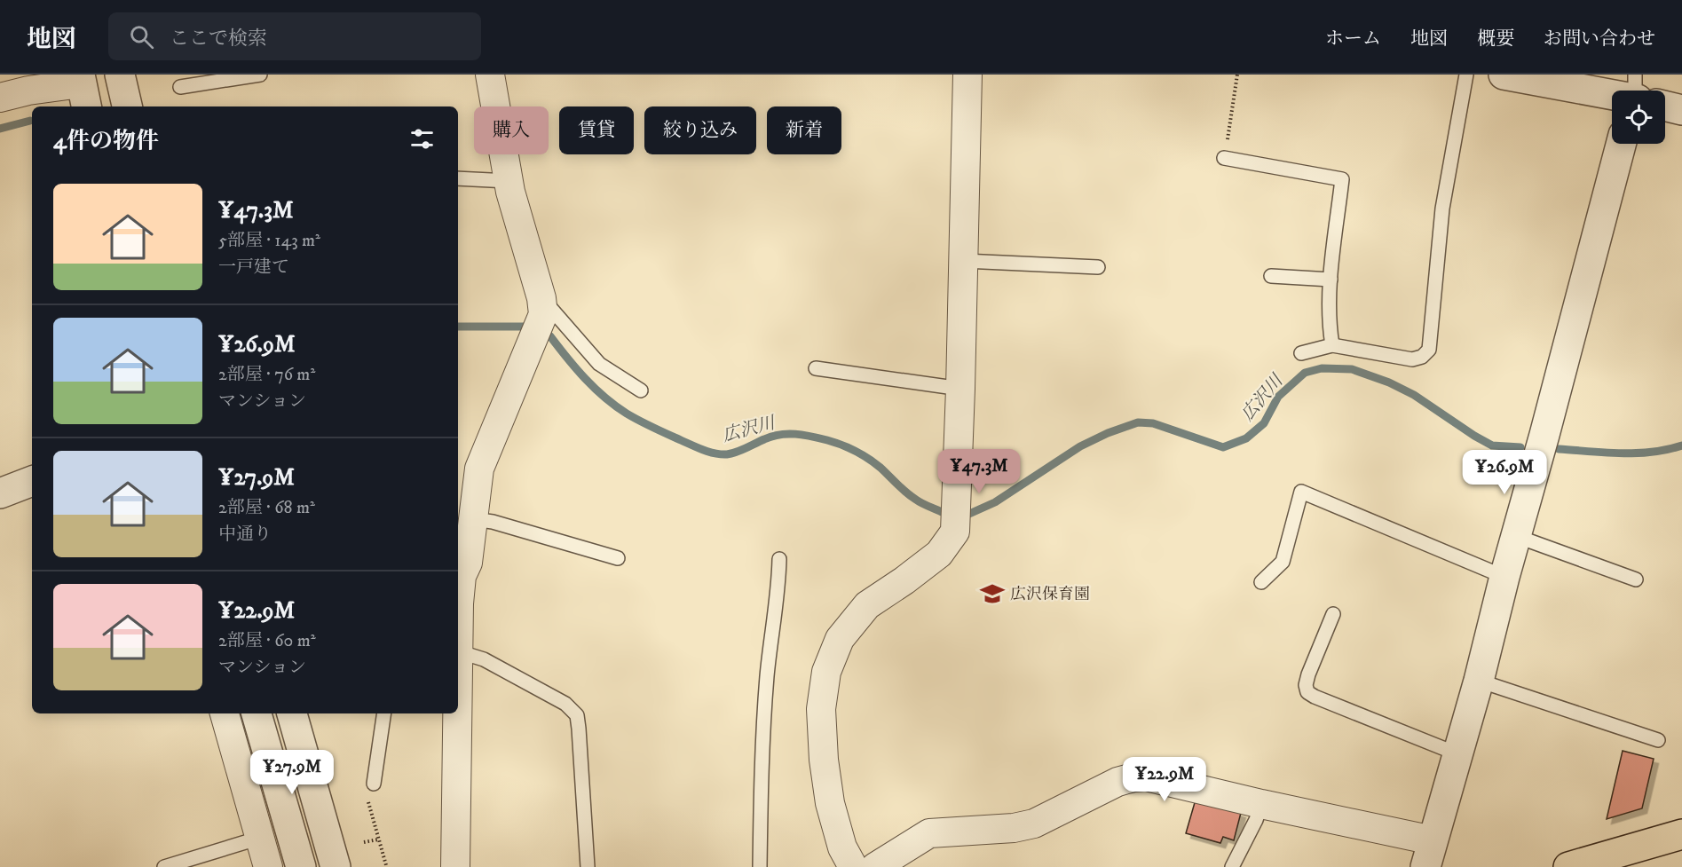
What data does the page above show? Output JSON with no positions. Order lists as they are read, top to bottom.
{
  "water": ["広沢川"],
  "places": {
    "school or university": ["広沢保育園"]
  },
  "page": {
    "header": "地図",
    "search": "ここで検索",
    "nav": [
      "ホーム",
      "地図",
      "概要",
      "お問い合わせ"
    ],
    "chip": [
      "購入",
      "賃貸",
      "絞り込み",
      "新着"
    ],
    "heading": "4件の物件",
    "list": [
      {
        "name": "¥47.3M",
        "note": "5部屋 · 143 m² · 一戸建て"
      },
      {
        "name": "¥26.9M",
        "note": "2部屋 · 76 m² · マンション"
      },
      {
        "name": "¥27.9M",
        "note": "2部屋 · 68 m² · 中通り"
      },
      {
        "name": "¥22.9M",
        "note": "2部屋 · 60 m² · マンション"
      }
    ],
    "price": [
      "¥47.3M",
      "¥26.9M",
      "¥27.9M",
      "¥22.9M"
    ]
  }
}
